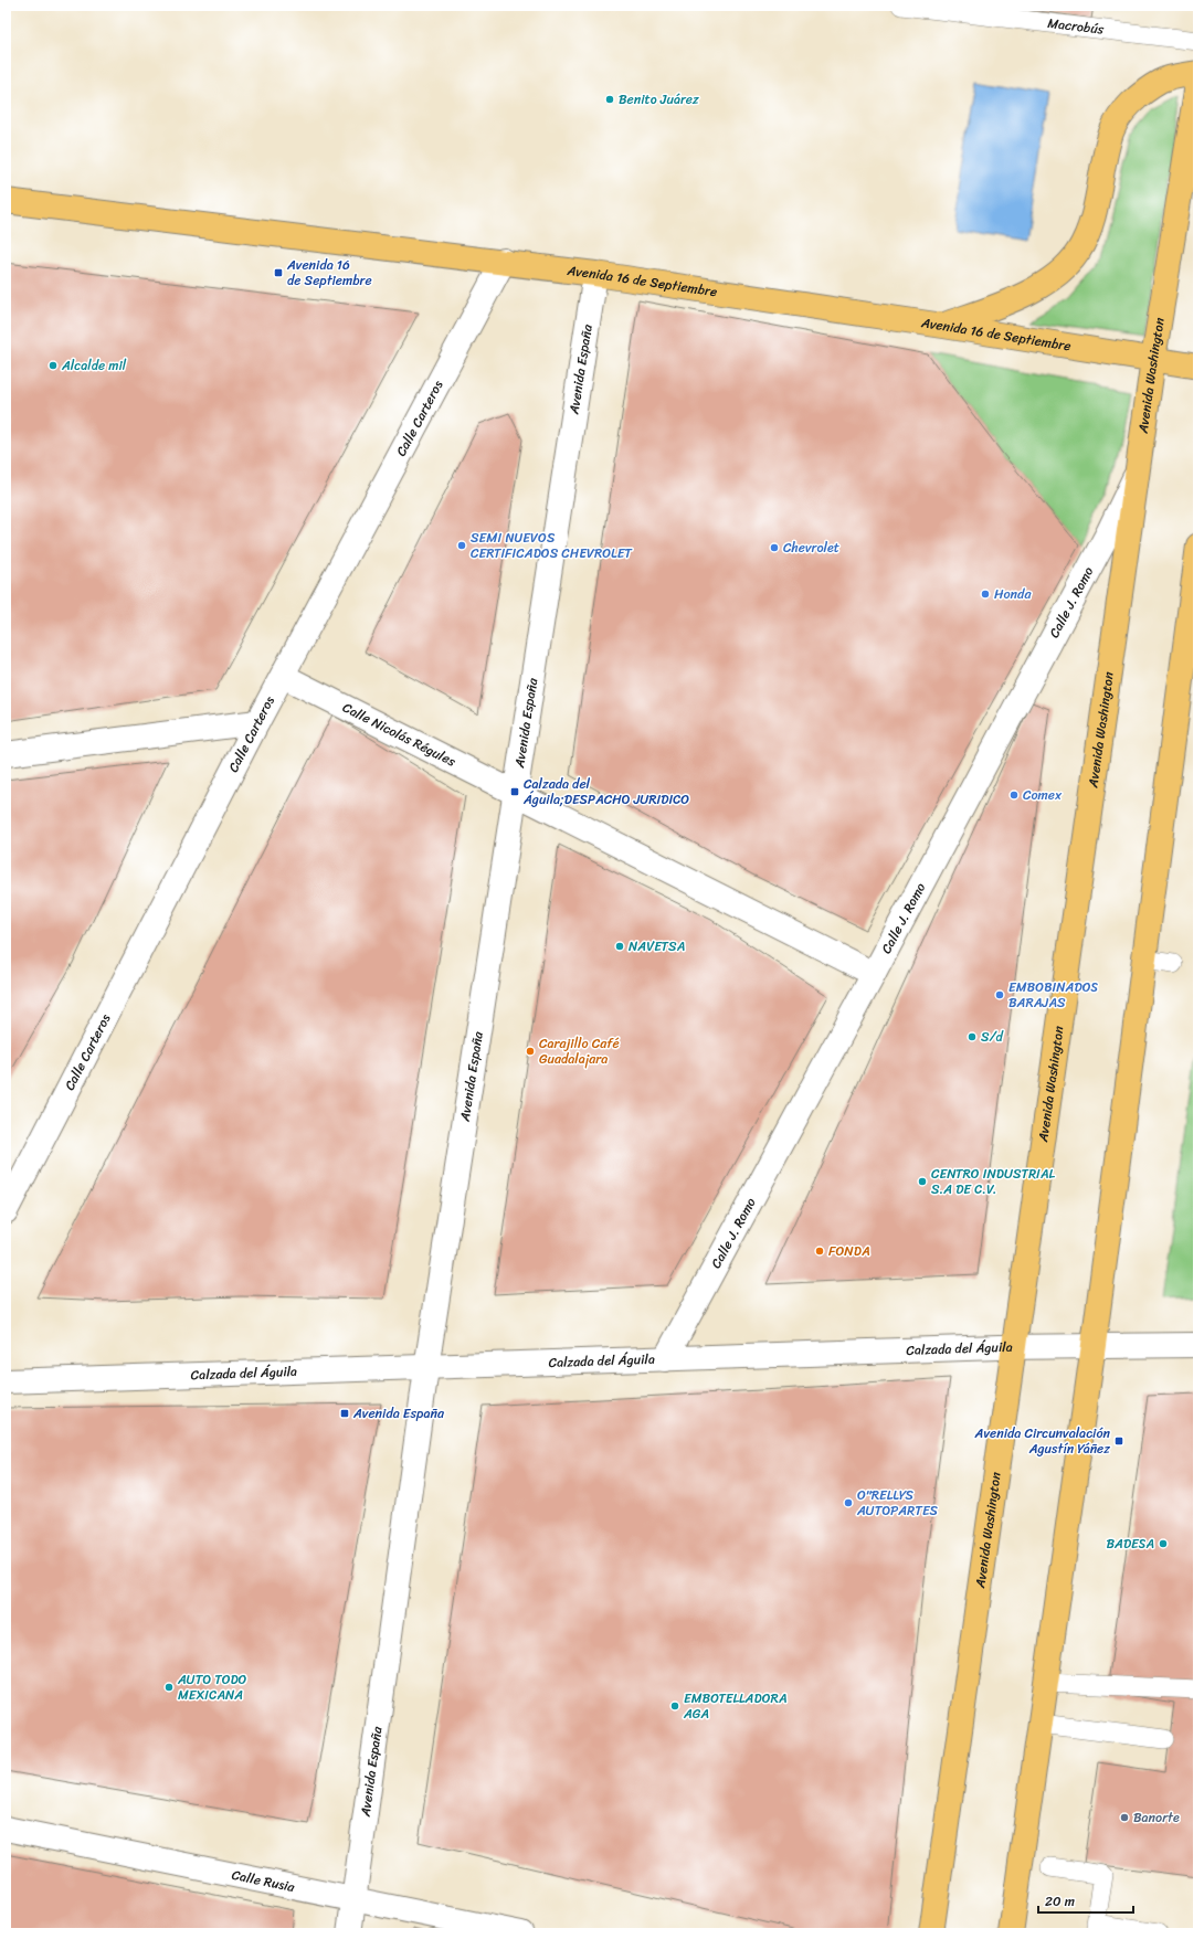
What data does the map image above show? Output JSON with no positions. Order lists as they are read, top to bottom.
{
  "streets": {
    "main road": ["Avenida 16 de Septiembre", "Avenida Washington"],
    "street": [
      "Avenida España",
      "Calle Carteros",
      "Calle J. Romo",
      "Calle Nicolás Régules",
      "Calzada del Águila",
      "Calle Rusia"
    ],
    "lane": ["Macrobús"]
  },
  "crossings": [
    ["Avenida 16 de Septiembre", "Avenida España"],
    ["Avenida 16 de Septiembre", "Avenida Washington"],
    ["Avenida 16 de Septiembre", "Calle Carteros"],
    ["Avenida España", "Calle Nicolás Régules"],
    ["Avenida España", "Calzada del Águila"],
    ["Avenida España", "Calle Rusia"],
    ["Avenida Washington", "Calle J. Romo"],
    ["Avenida Washington", "Calzada del Águila"],
    ["Calle Carteros", "Calle Nicolás Régules"],
    ["Calle J. Romo", "Calle Nicolás Régules"],
    ["Calle J. Romo", "Calzada del Águila"]
  ],
  "places": {
    "other": [
      "Benito Juárez",
      "Alcalde mil",
      "SEMI NUEVOS CERTIFICADOS CHEVROLET",
      "Chevrolet",
      "Honda",
      "Comex",
      "NAVETSA",
      "EMBOBINADOS BARAJAS",
      "S/d",
      "Carajillo Café Guadalajara",
      "CENTRO INDUSTRIAL S.A DE C.V.",
      "FONDA",
      "O\"RELLYS AUTOPARTES",
      "BADESA",
      "AUTO TODO MEXICANA",
      "EMBOTELLADORA AGA",
      "Banorte"
    ],
    "transit": [
      "Avenida 16 de Septiembre",
      "Calzada del Águila;DESPACHO JURIDICO",
      "Avenida España",
      "Avenida Circunvalación Agustín Yáñez"
    ]
  },
  "scale_bar": "20 m"
}
